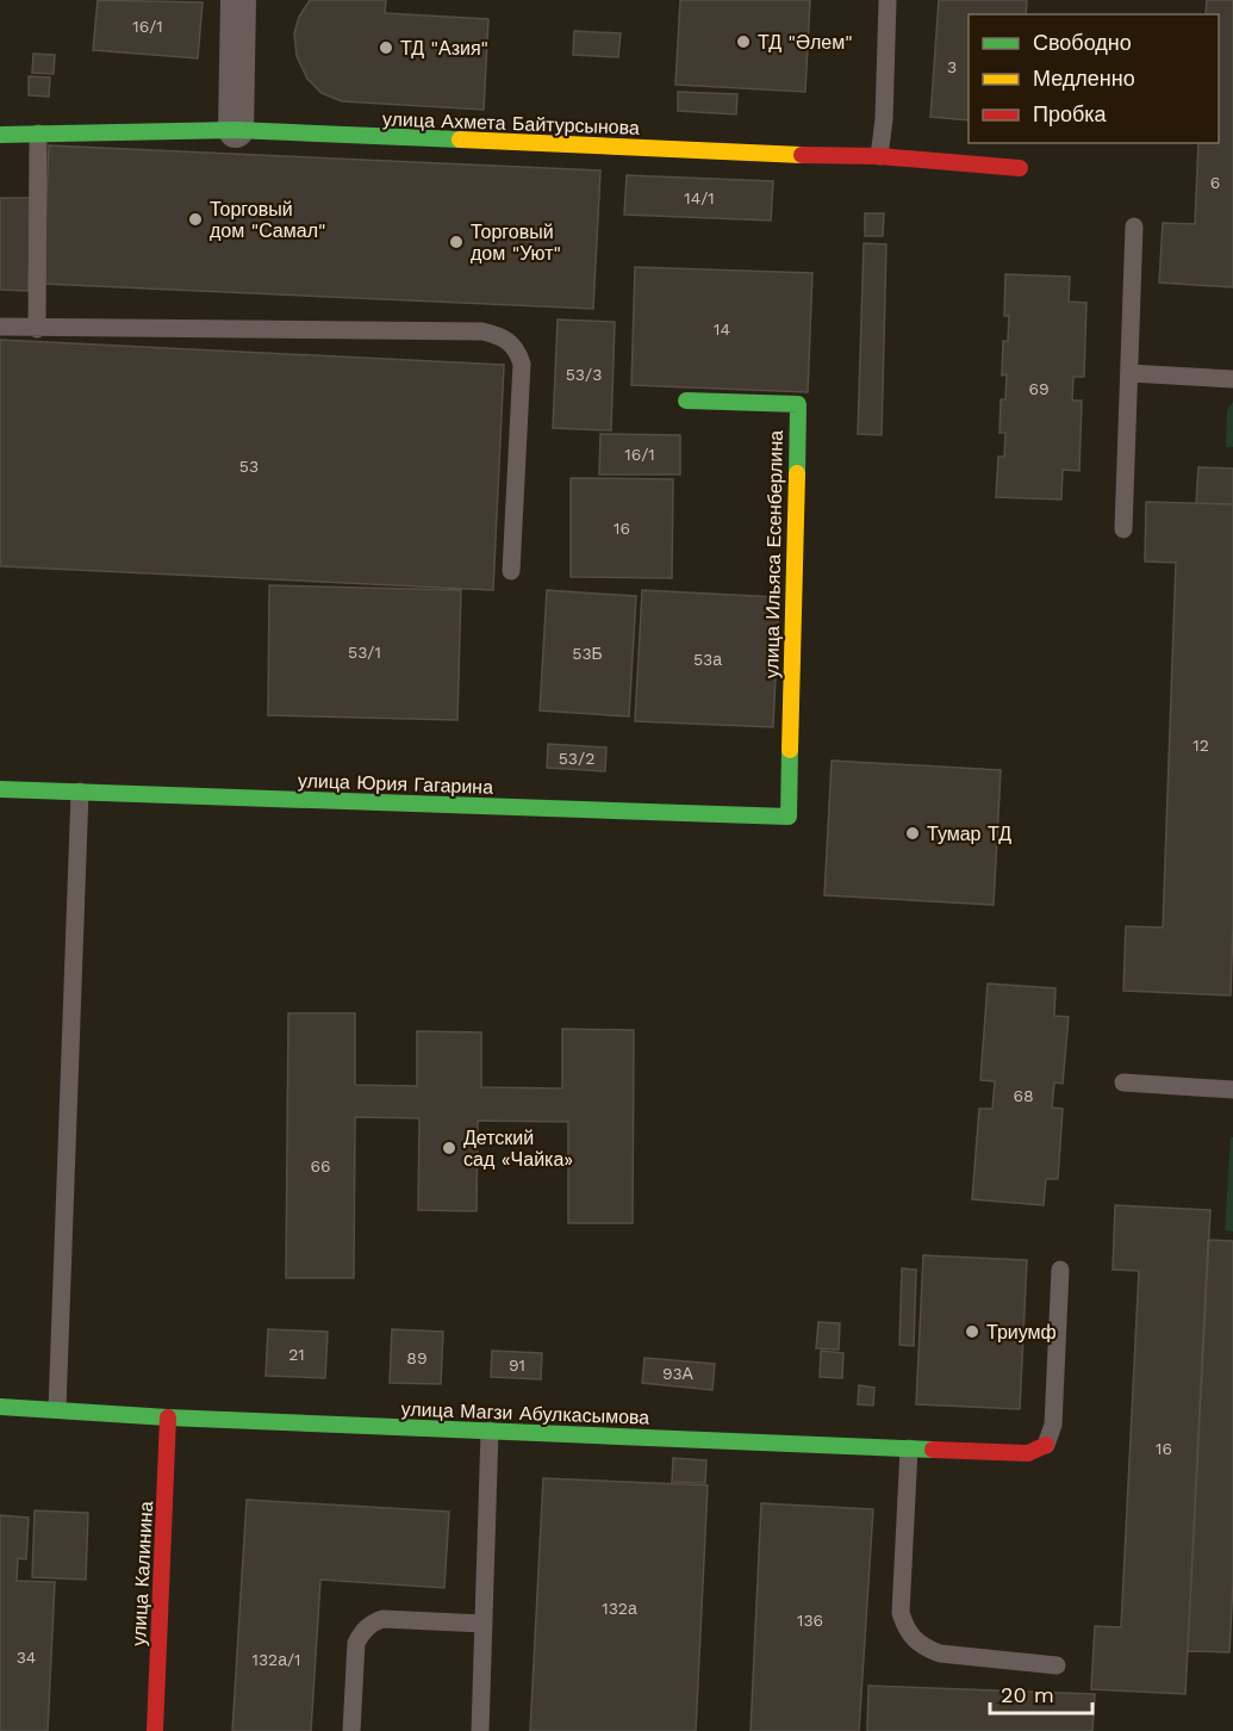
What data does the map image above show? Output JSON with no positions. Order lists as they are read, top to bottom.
{
  "streets": {
    "street": [
      "улица Ахмета Байтурсынова",
      "улица Ильяса Есенберлина",
      "улица Юрия Гагарина",
      "улица Магзи Абулкасымова",
      "улица Калинина"
    ]
  },
  "crossings": [
    ["улица Ильяса Есенберлина", "улица Юрия Гагарина"],
    ["улица Магзи Абулкасымова", "улица Калинина"]
  ],
  "places": [
    "ТД \"Әлем\"",
    "ТД \"Азия\"",
    "Торговый дом \"Самал\"",
    "Торговый дом \"Уют\"",
    "Тумар ТД",
    "Детский сад «Чайка»",
    "Триумф"
  ],
  "house_numbers": [
    "16/1",
    "3",
    "6",
    "14/1",
    "14",
    "53/3",
    "69",
    "16/1",
    "53",
    "16",
    "53/1",
    "53Б",
    "53а",
    "12",
    "53/2",
    "68",
    "66",
    "21",
    "89",
    "91",
    "93А",
    "16",
    "132а",
    "136",
    "34",
    "132а/1"
  ],
  "legend": ["Свободно", "Медленно", "Пробка"],
  "scale_bar": "20 m"
}
